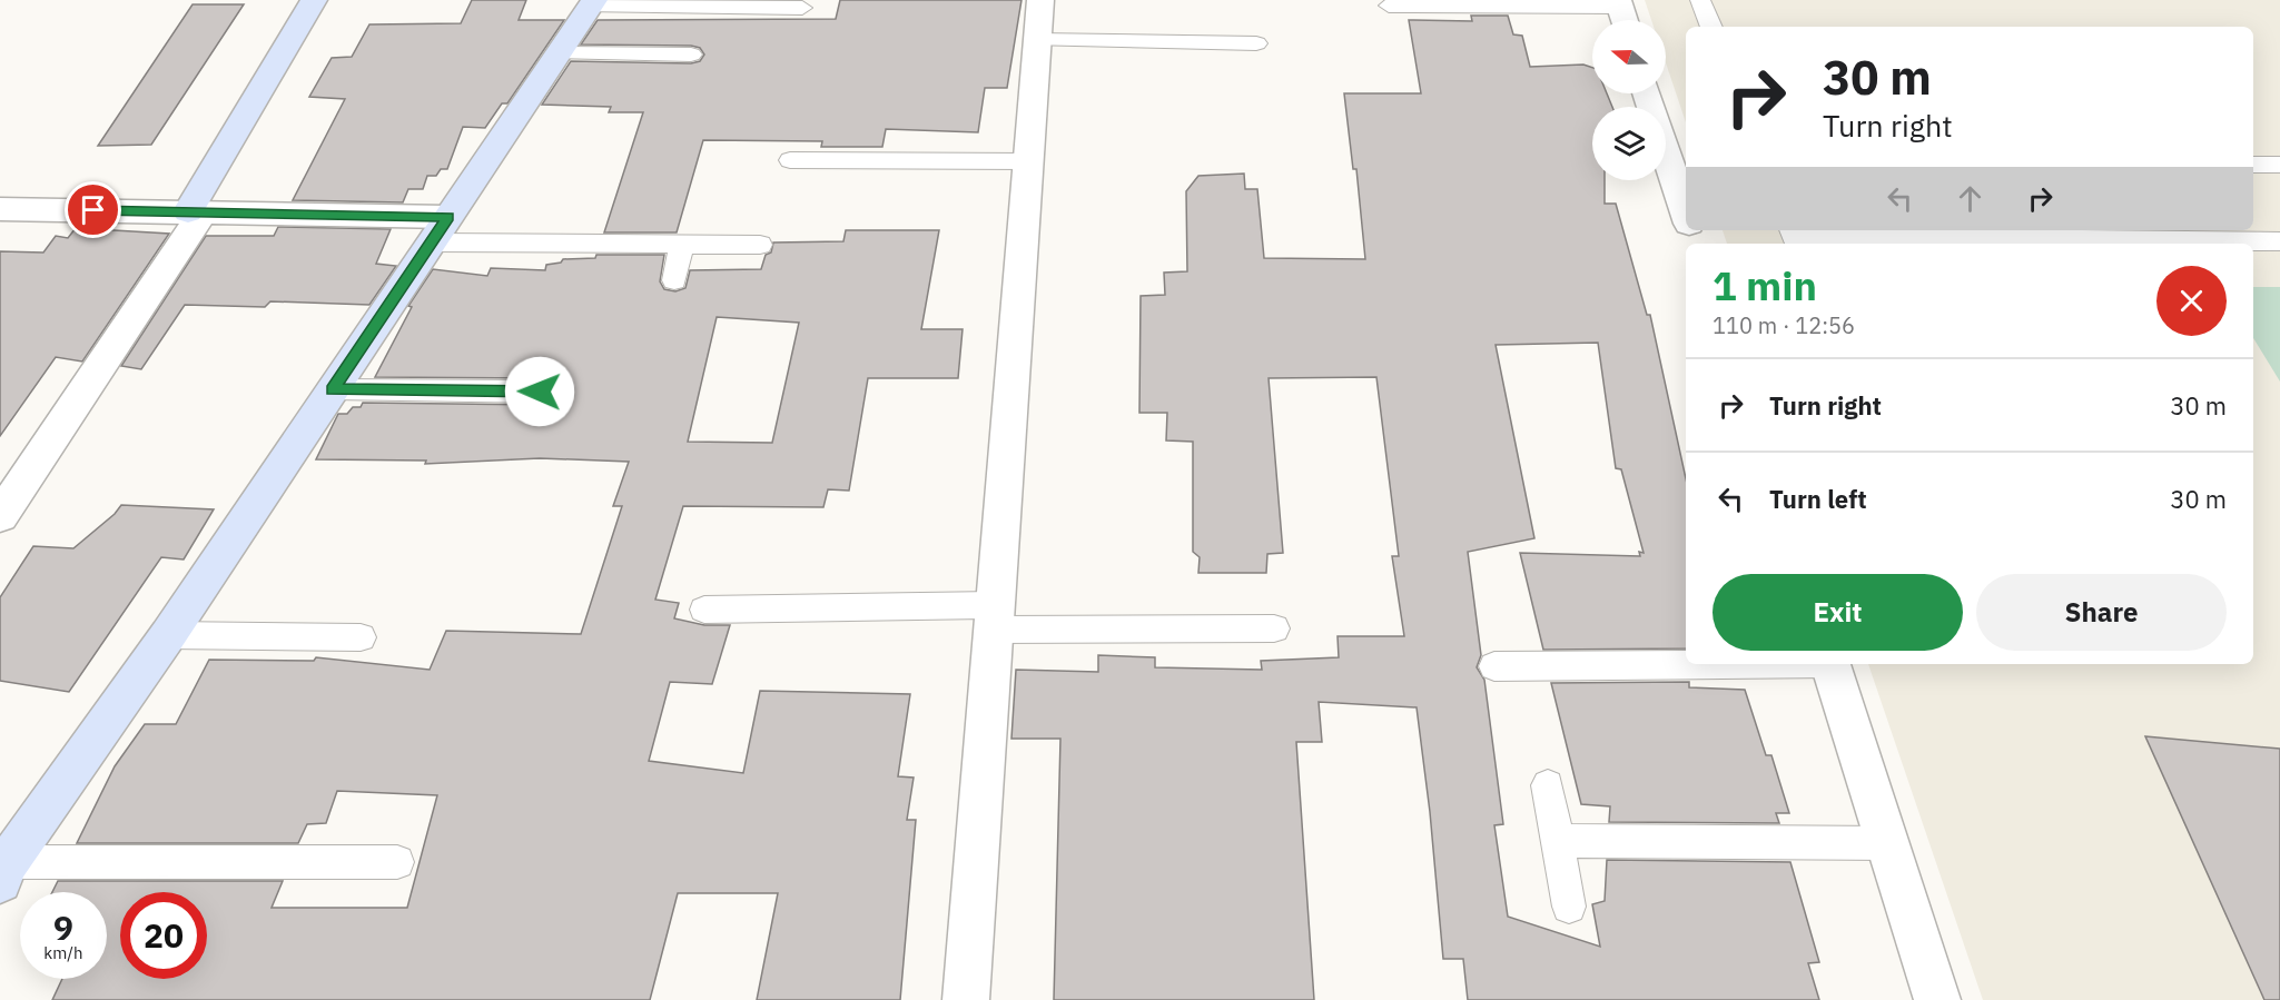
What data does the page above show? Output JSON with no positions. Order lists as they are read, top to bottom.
{
  "north": "left",
  "page": {
    "turn": ["30 m", "Turn right"],
    "heading": ["1 min", "110 m · 12:56"],
    "list": [
      {
        "name": "Turn right",
        "value": "30 m"
      },
      {
        "name": "Turn left",
        "value": "30 m"
      }
    ],
    "buttons": ["Exit", "Share"],
    "speed": "9 km/h",
    "limit": "20"
  }
}
